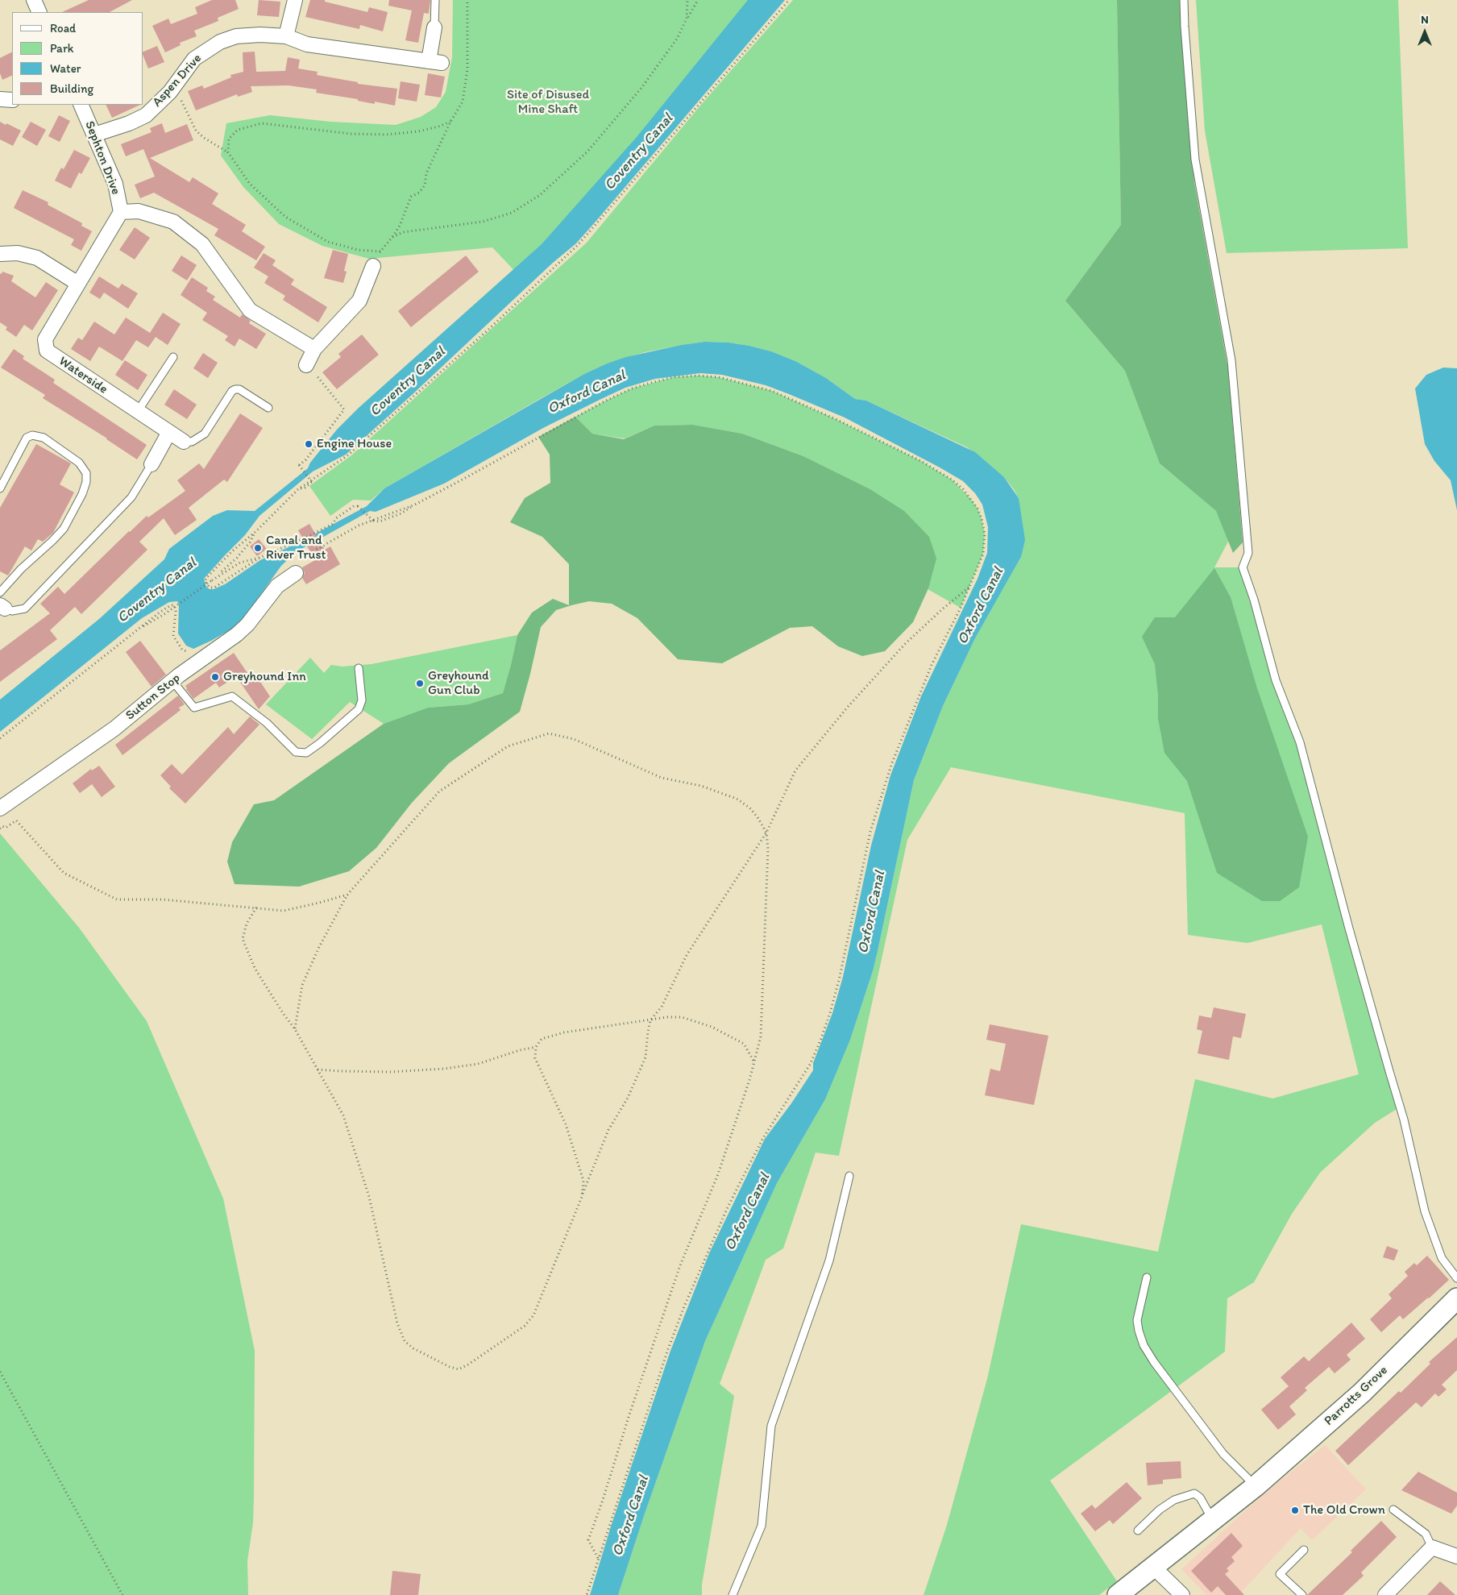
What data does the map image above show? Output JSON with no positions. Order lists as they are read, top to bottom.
{
  "streets": {
    "main road": ["Parrotts Grove"],
    "street": [
      "Aspen Drive",
      "Sephton Drive",
      "Waterside",
      "Sutton Stop"
    ]
  },
  "crossings": [
    ["Aspen Drive", "Sephton Drive"],
    ["Sephton Drive", "Waterside"]
  ],
  "water": ["Coventry Canal", "Oxford Canal"],
  "parks": ["Site of Disused Mine Shaft"],
  "places": [
    "Engine House",
    "Canal and River Trust",
    "Greyhound Inn",
    "Greyhound Gun Club",
    "The Old Crown"
  ],
  "legend": [
    "Road",
    "Park",
    "Water",
    "Building"
  ],
  "north": "top"
}
